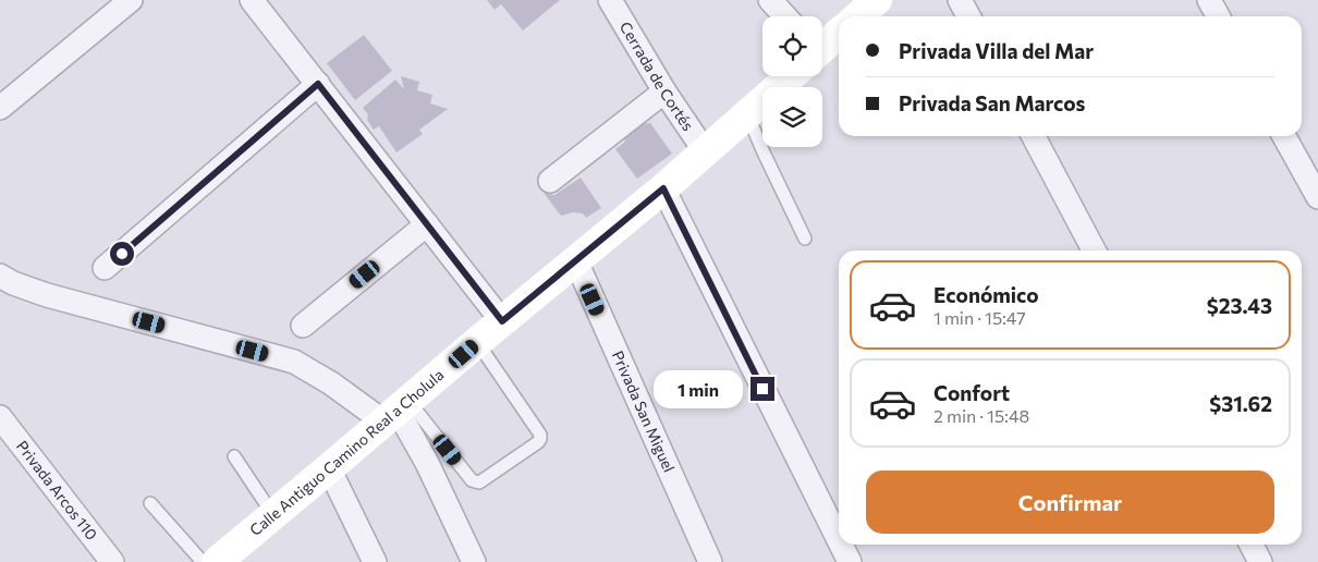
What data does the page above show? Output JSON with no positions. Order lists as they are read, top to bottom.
{
  "streets": {
    "main road": ["Calle Antiguo Camino Real a Cholula"],
    "street": ["Cerrada de Cortés", "Privada San Miguel", "Privada Arcos 110"]
  },
  "crossings": [
    ["Cerrada de Cortés", "Calle Antiguo Camino Real a Cholula"],
    ["Privada San Miguel", "Calle Antiguo Camino Real a Cholula"]
  ],
  "page": {
    "banner": ["Privada Villa del Mar", "Privada San Marcos"],
    "list": [
      {
        "name": "Económico",
        "note": "1 min · 15:47",
        "value": "$23.43"
      },
      {
        "name": "Confort",
        "note": "2 min · 15:48",
        "value": "$31.62"
      }
    ],
    "bubble": "1 min",
    "buttons": "Confirmar"
  }
}
